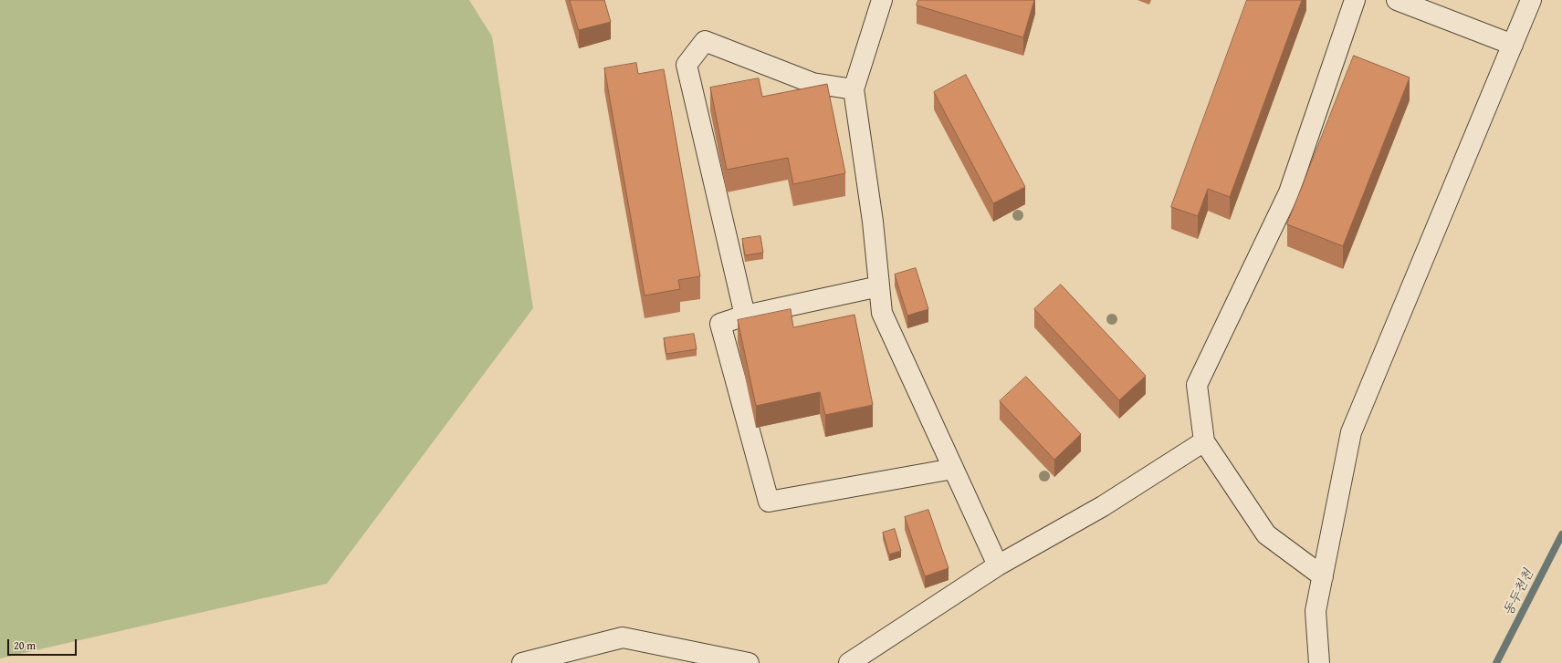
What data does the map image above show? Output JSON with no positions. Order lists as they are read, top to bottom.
{
  "water": ["동두천천"],
  "scale_bar": "20 m"
}
